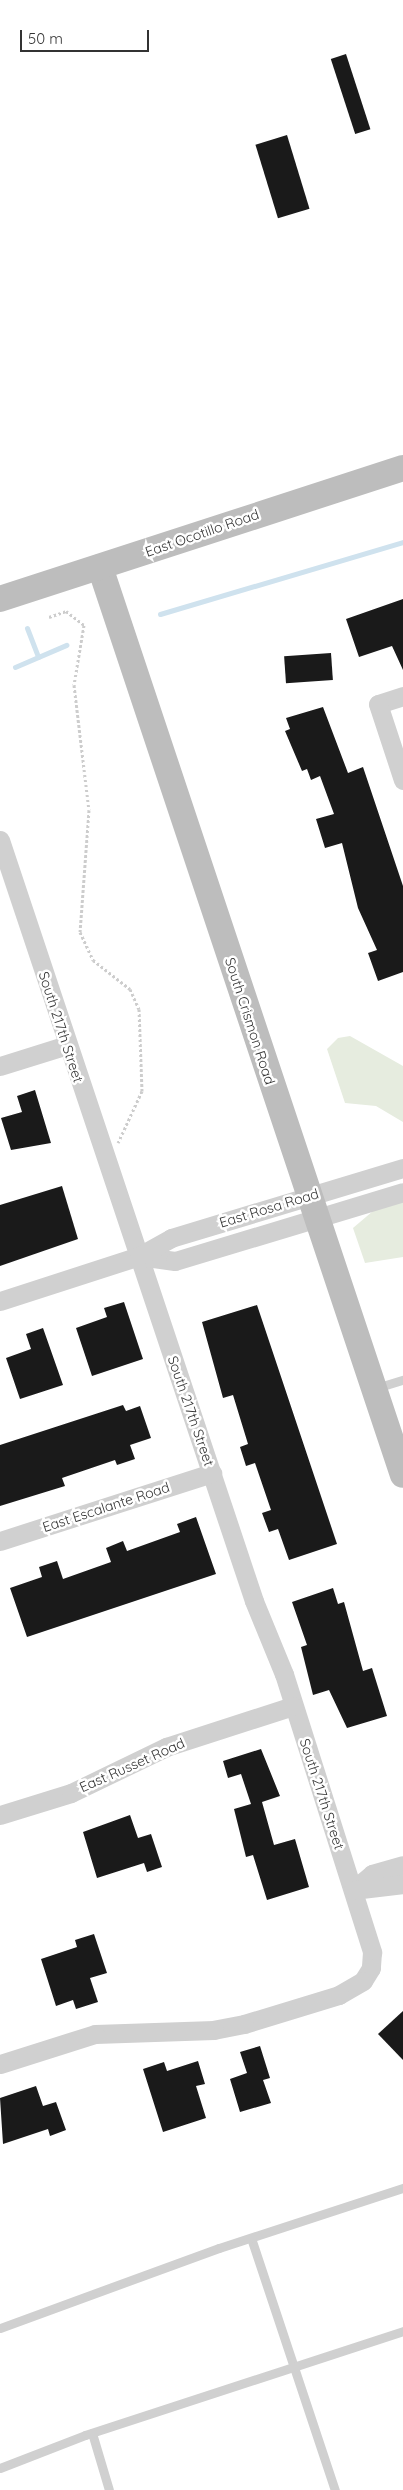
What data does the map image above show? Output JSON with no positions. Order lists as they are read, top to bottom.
{
  "streets": {
    "street": [
      "East Ocotillo Road",
      "South Crismon Road",
      "South 217th Street",
      "East Rosa Road",
      "East Escalante Road",
      "East Russet Road"
    ]
  },
  "crossings": [
    ["East Ocotillo Road", "South Crismon Road"],
    ["South Crismon Road", "East Rosa Road"],
    ["South 217th Street", "East Rosa Road"],
    ["South 217th Street", "East Escalante Road"],
    ["South 217th Street", "East Russet Road"]
  ],
  "scale_bar": "50 m"
}
